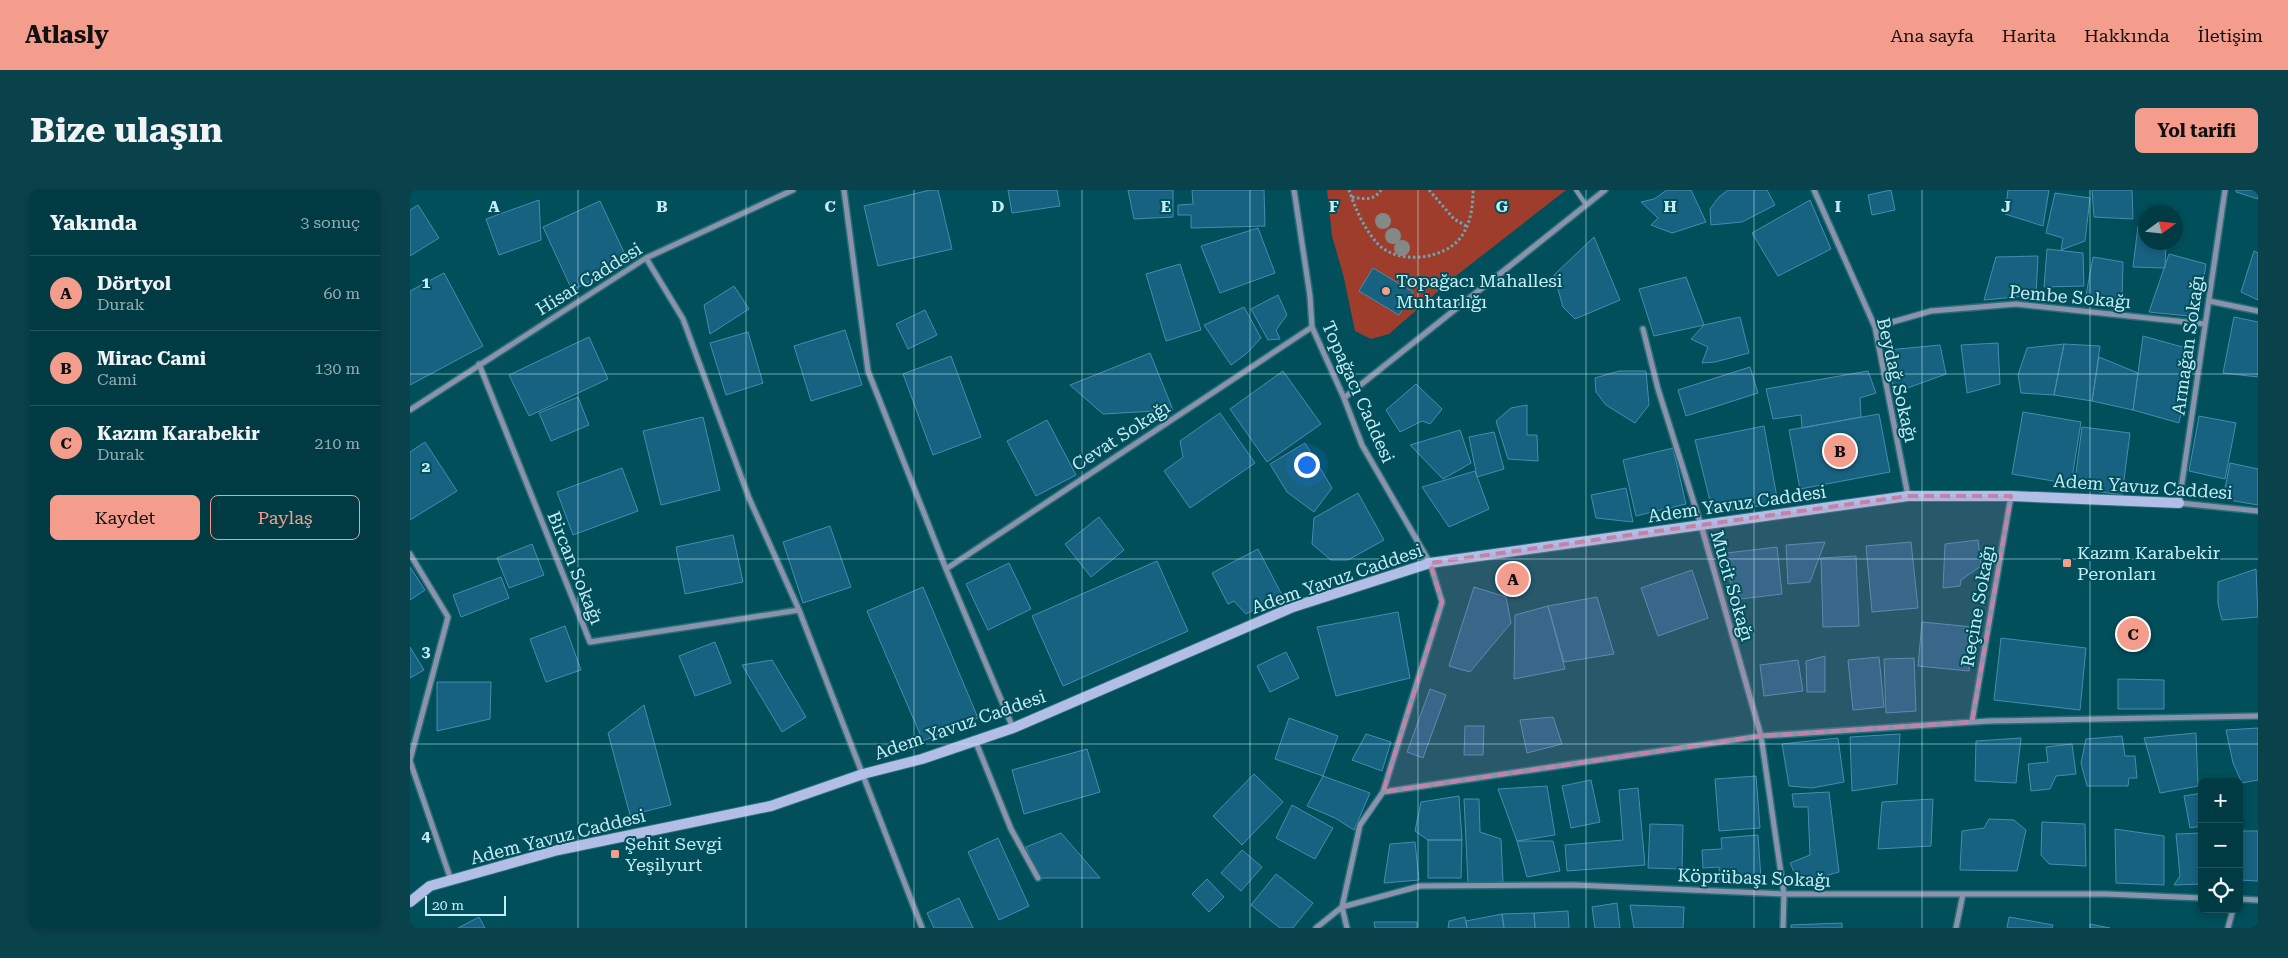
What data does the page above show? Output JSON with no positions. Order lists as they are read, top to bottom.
{
  "streets": {
    "street": [
      "Hisar Caddesi",
      "Pembe Sokağı",
      "Armağan Sokağı",
      "Beydağ Sokağı",
      "Topağacı Caddesi",
      "Cevat Sokağı",
      "Adem Yavuz Caddesi",
      "Bircan Sokağı",
      "Mucit Sokağı",
      "Reçine Sokağı",
      "Köprübaşı Sokağı"
    ]
  },
  "crossings": [
    ["Hisar Caddesi", "Bircan Sokağı"],
    ["Pembe Sokağı", "Armağan Sokağı"],
    ["Pembe Sokağı", "Beydağ Sokağı"],
    ["Armağan Sokağı", "Adem Yavuz Caddesi"],
    ["Beydağ Sokağı", "Adem Yavuz Caddesi"],
    ["Topağacı Caddesi", "Cevat Sokağı"],
    ["Topağacı Caddesi", "Adem Yavuz Caddesi"],
    ["Topağacı Caddesi", "Köprübaşı Sokağı"],
    ["Adem Yavuz Caddesi", "Mucit Sokağı"],
    ["Adem Yavuz Caddesi", "Reçine Sokağı"],
    ["Mucit Sokağı", "Köprübaşı Sokağı"]
  ],
  "places": {
    "other": ["Topağacı Mahallesi Muhtarlığı"],
    "transit": ["Kazım Karabekir Peronları", "Şehit Sevgi Yeşilyurt"]
  },
  "scale_bar": "20 m",
  "north": "right",
  "page": {
    "header": "Atlasly",
    "nav": [
      "Ana sayfa",
      "Harita",
      "Hakkında",
      "İletişim"
    ],
    "buttons": [
      "Yol tarifi",
      ["Kaydet", "Paylaş"]
    ],
    "title": "Bize ulaşın",
    "heading": ["Yakında", "3 sonuç"],
    "list": [
      {
        "mark": "A",
        "name": "Dörtyol",
        "note": "Durak",
        "value": "60 m"
      },
      {
        "mark": "B",
        "name": "Mirac Cami",
        "note": "Cami",
        "value": "130 m"
      },
      {
        "mark": "C",
        "name": "Kazım Karabekir",
        "note": "Durak",
        "value": "210 m"
      }
    ],
    "pins": ["B", "A", "C"],
    "map_buttons": ["+", "−"],
    "scale": "20 m"
  },
  "grid": {
    "columns": [
      "A",
      "B",
      "C",
      "D",
      "E",
      "F",
      "G",
      "H",
      "I",
      "J"
    ],
    "rows": [
      "1",
      "2",
      "3",
      "4"
    ]
  }
}
